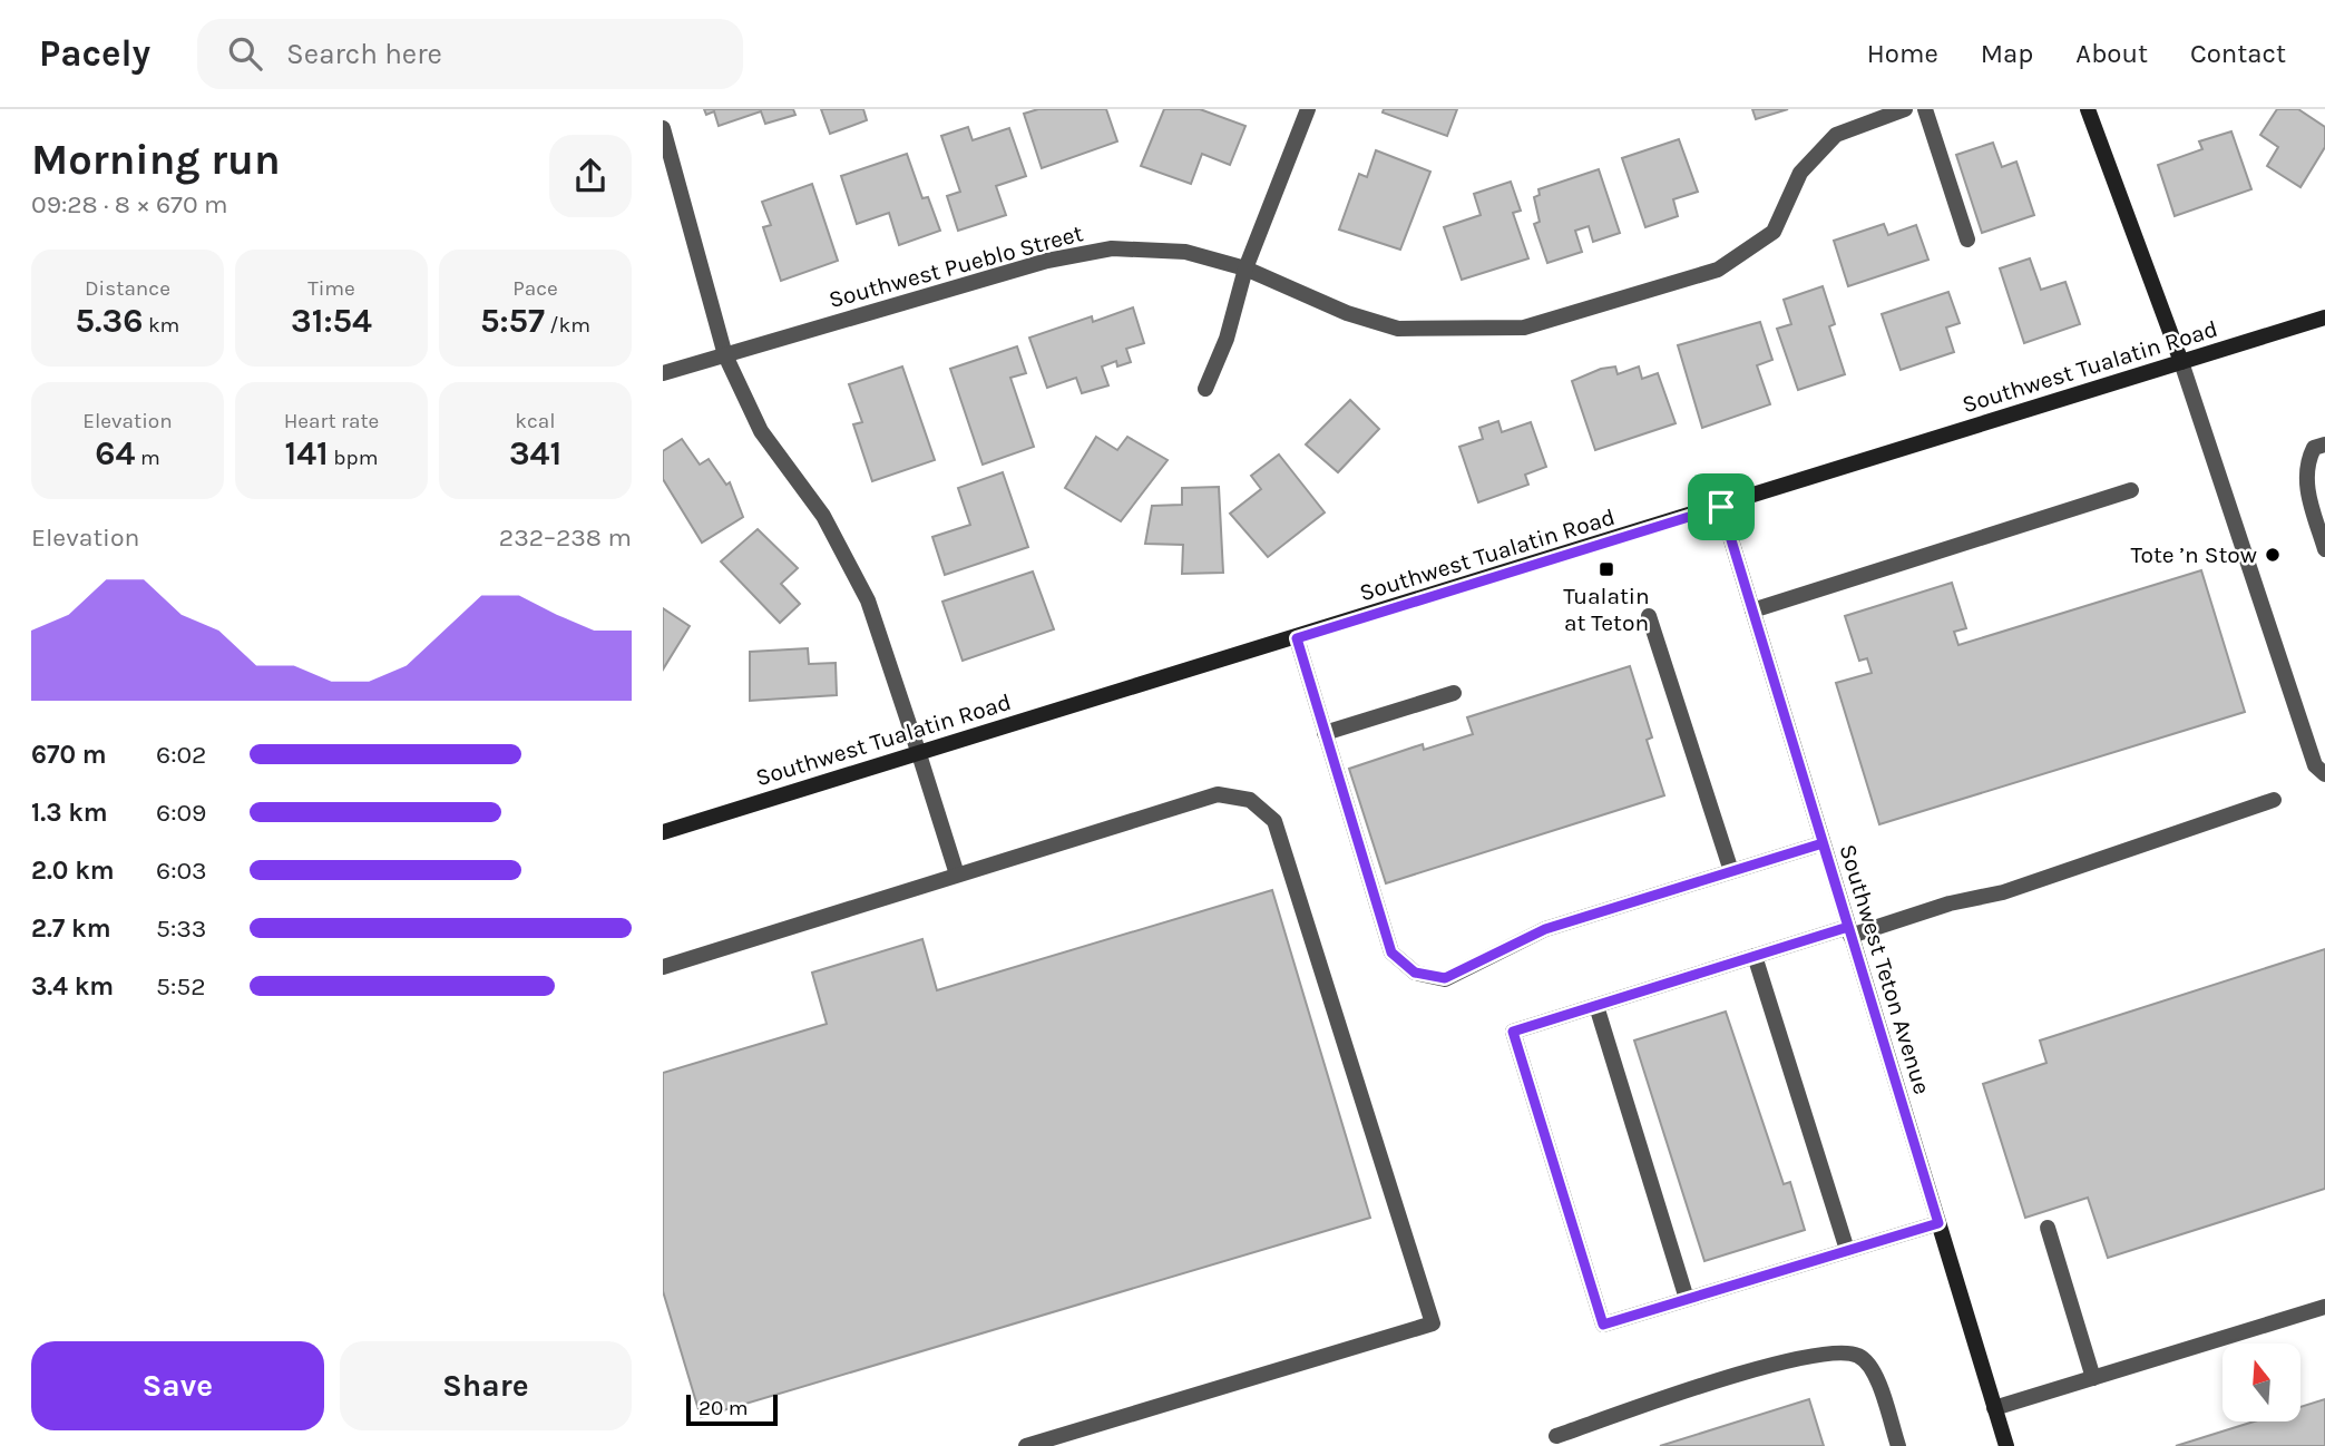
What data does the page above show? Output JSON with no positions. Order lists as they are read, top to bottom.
{
  "streets": {
    "main road": ["Southwest Tualatin Road", "Southwest Teton Avenue"],
    "street": ["Southwest Pueblo Street"]
  },
  "crossings": [
    ["Southwest Tualatin Road", "Southwest Teton Avenue"]
  ],
  "places": {
    "other": ["Tote ’n Stow"],
    "transit": ["Tualatin at Teton"]
  },
  "scale_bar": "20 m",
  "north": "top",
  "page": {
    "header": "Pacely",
    "search": "Search here",
    "nav": [
      "Home",
      "Map",
      "About",
      "Contact"
    ],
    "heading": ["Morning run", "09:28 · 8 × 670 m"],
    "stats": [
      ["Distance", "5.36 km"],
      ["Time", "31:54"],
      ["Pace", "5:57 /km"],
      ["Elevation", "64 m"],
      ["Heart rate", "141 bpm"],
      ["kcal", "341"]
    ],
    "chart": ["Elevation", "232–238 m"],
    "list": [
      {
        "name": "670 m",
        "note": "6:02"
      },
      {
        "name": "1.3 km",
        "note": "6:09"
      },
      {
        "name": "2.0 km",
        "note": "6:03"
      },
      {
        "name": "2.7 km",
        "note": "5:33"
      },
      {
        "name": "3.4 km",
        "note": "5:52"
      }
    ],
    "buttons": ["Save", "Share"],
    "scale": "20 m"
  }
}
